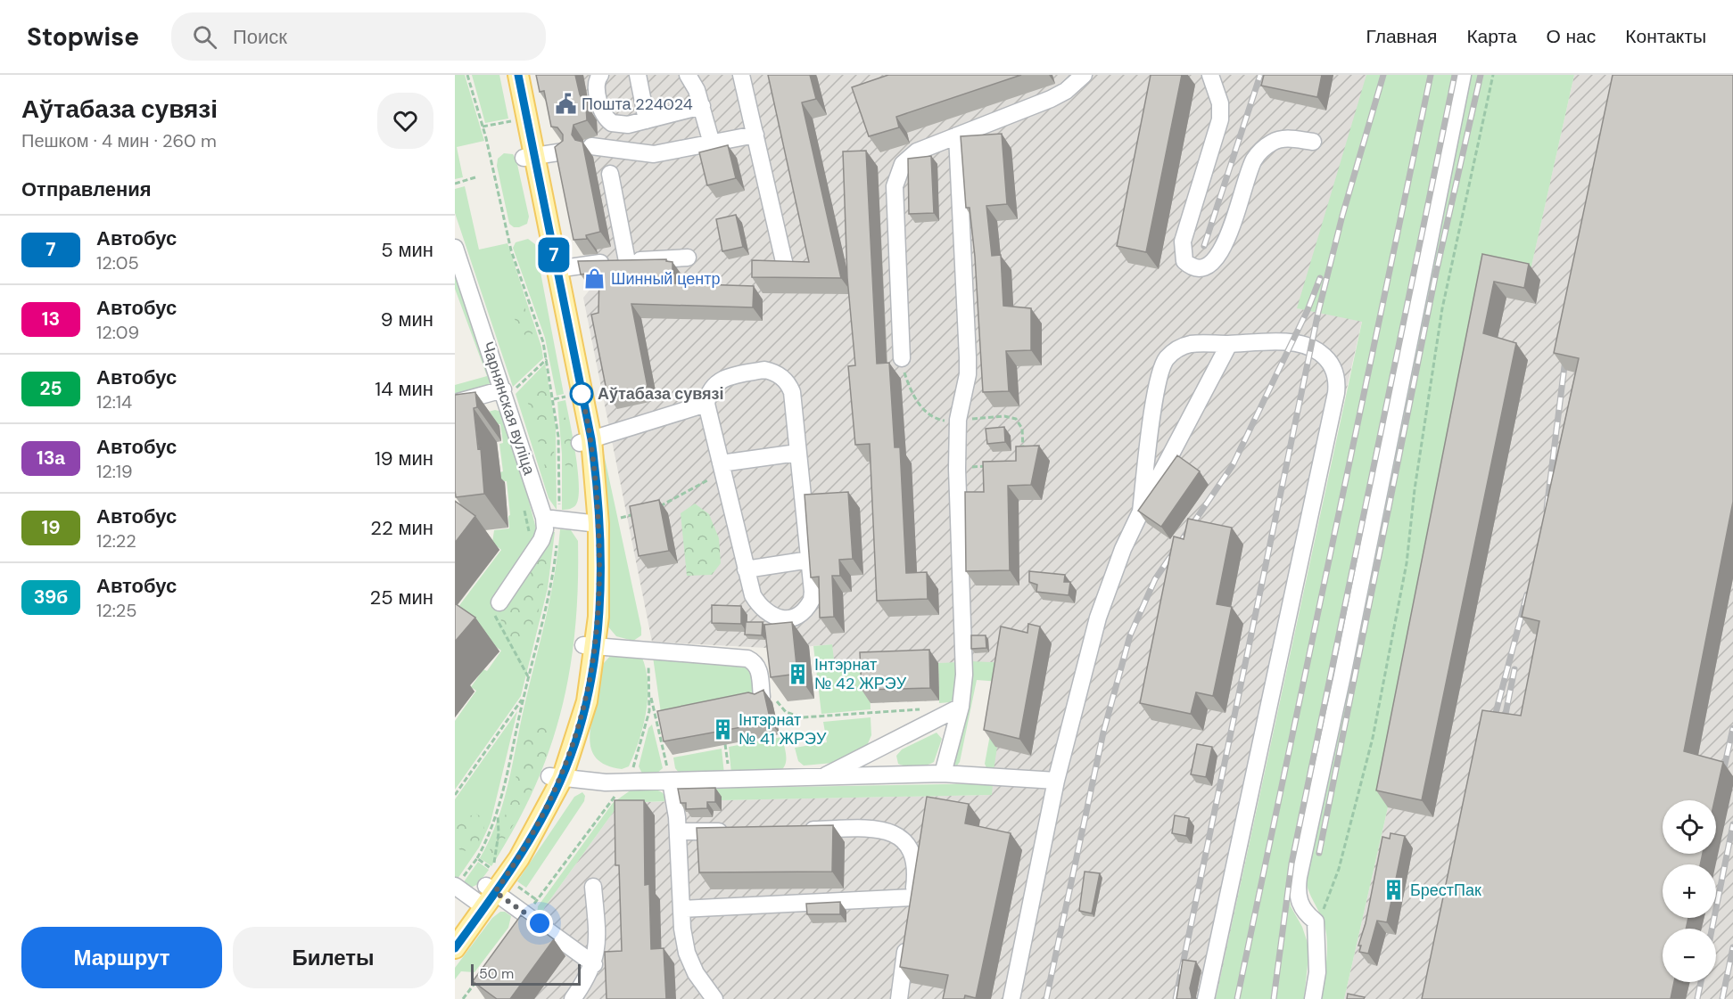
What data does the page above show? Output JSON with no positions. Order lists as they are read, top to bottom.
{
  "streets": {
    "street": ["Чарнянская вуліца"]
  },
  "places": {
    "public building": ["Пошта 224024"],
    "shop": ["Шинный центр"],
    "other": ["Аўтабаза сувязі"],
    "building": ["Інтэрнат № 42 ЖРЭУ", "Інтэрнат № 41 ЖРЭУ", "БрестПак"]
  },
  "lines": ["bus line 7"],
  "scale_bar": "50 m",
  "page": {
    "header": "Stopwise",
    "search": "Поиск",
    "nav": [
      "Главная",
      "Карта",
      "О нас",
      "Контакты"
    ],
    "heading": [
      ["Аўтабаза сувязі", "Пешком · 4 мин · 260 m"],
      "Отправления"
    ],
    "on_map": "7",
    "list": [
      {
        "mark": "7",
        "name": "Автобус",
        "note": "12:05",
        "value": "5 мин"
      },
      {
        "mark": "13",
        "name": "Автобус",
        "note": "12:09",
        "value": "9 мин"
      },
      {
        "mark": "25",
        "name": "Автобус",
        "note": "12:14",
        "value": "14 мин"
      },
      {
        "mark": "13а",
        "name": "Автобус",
        "note": "12:19",
        "value": "19 мин"
      },
      {
        "mark": "19",
        "name": "Автобус",
        "note": "12:22",
        "value": "22 мин"
      },
      {
        "mark": "39б",
        "name": "Автобус",
        "note": "12:25",
        "value": "25 мин"
      }
    ],
    "map_buttons": ["+", "−"],
    "buttons": ["Маршрут", "Билеты"],
    "scale": "50 m"
  }
}
